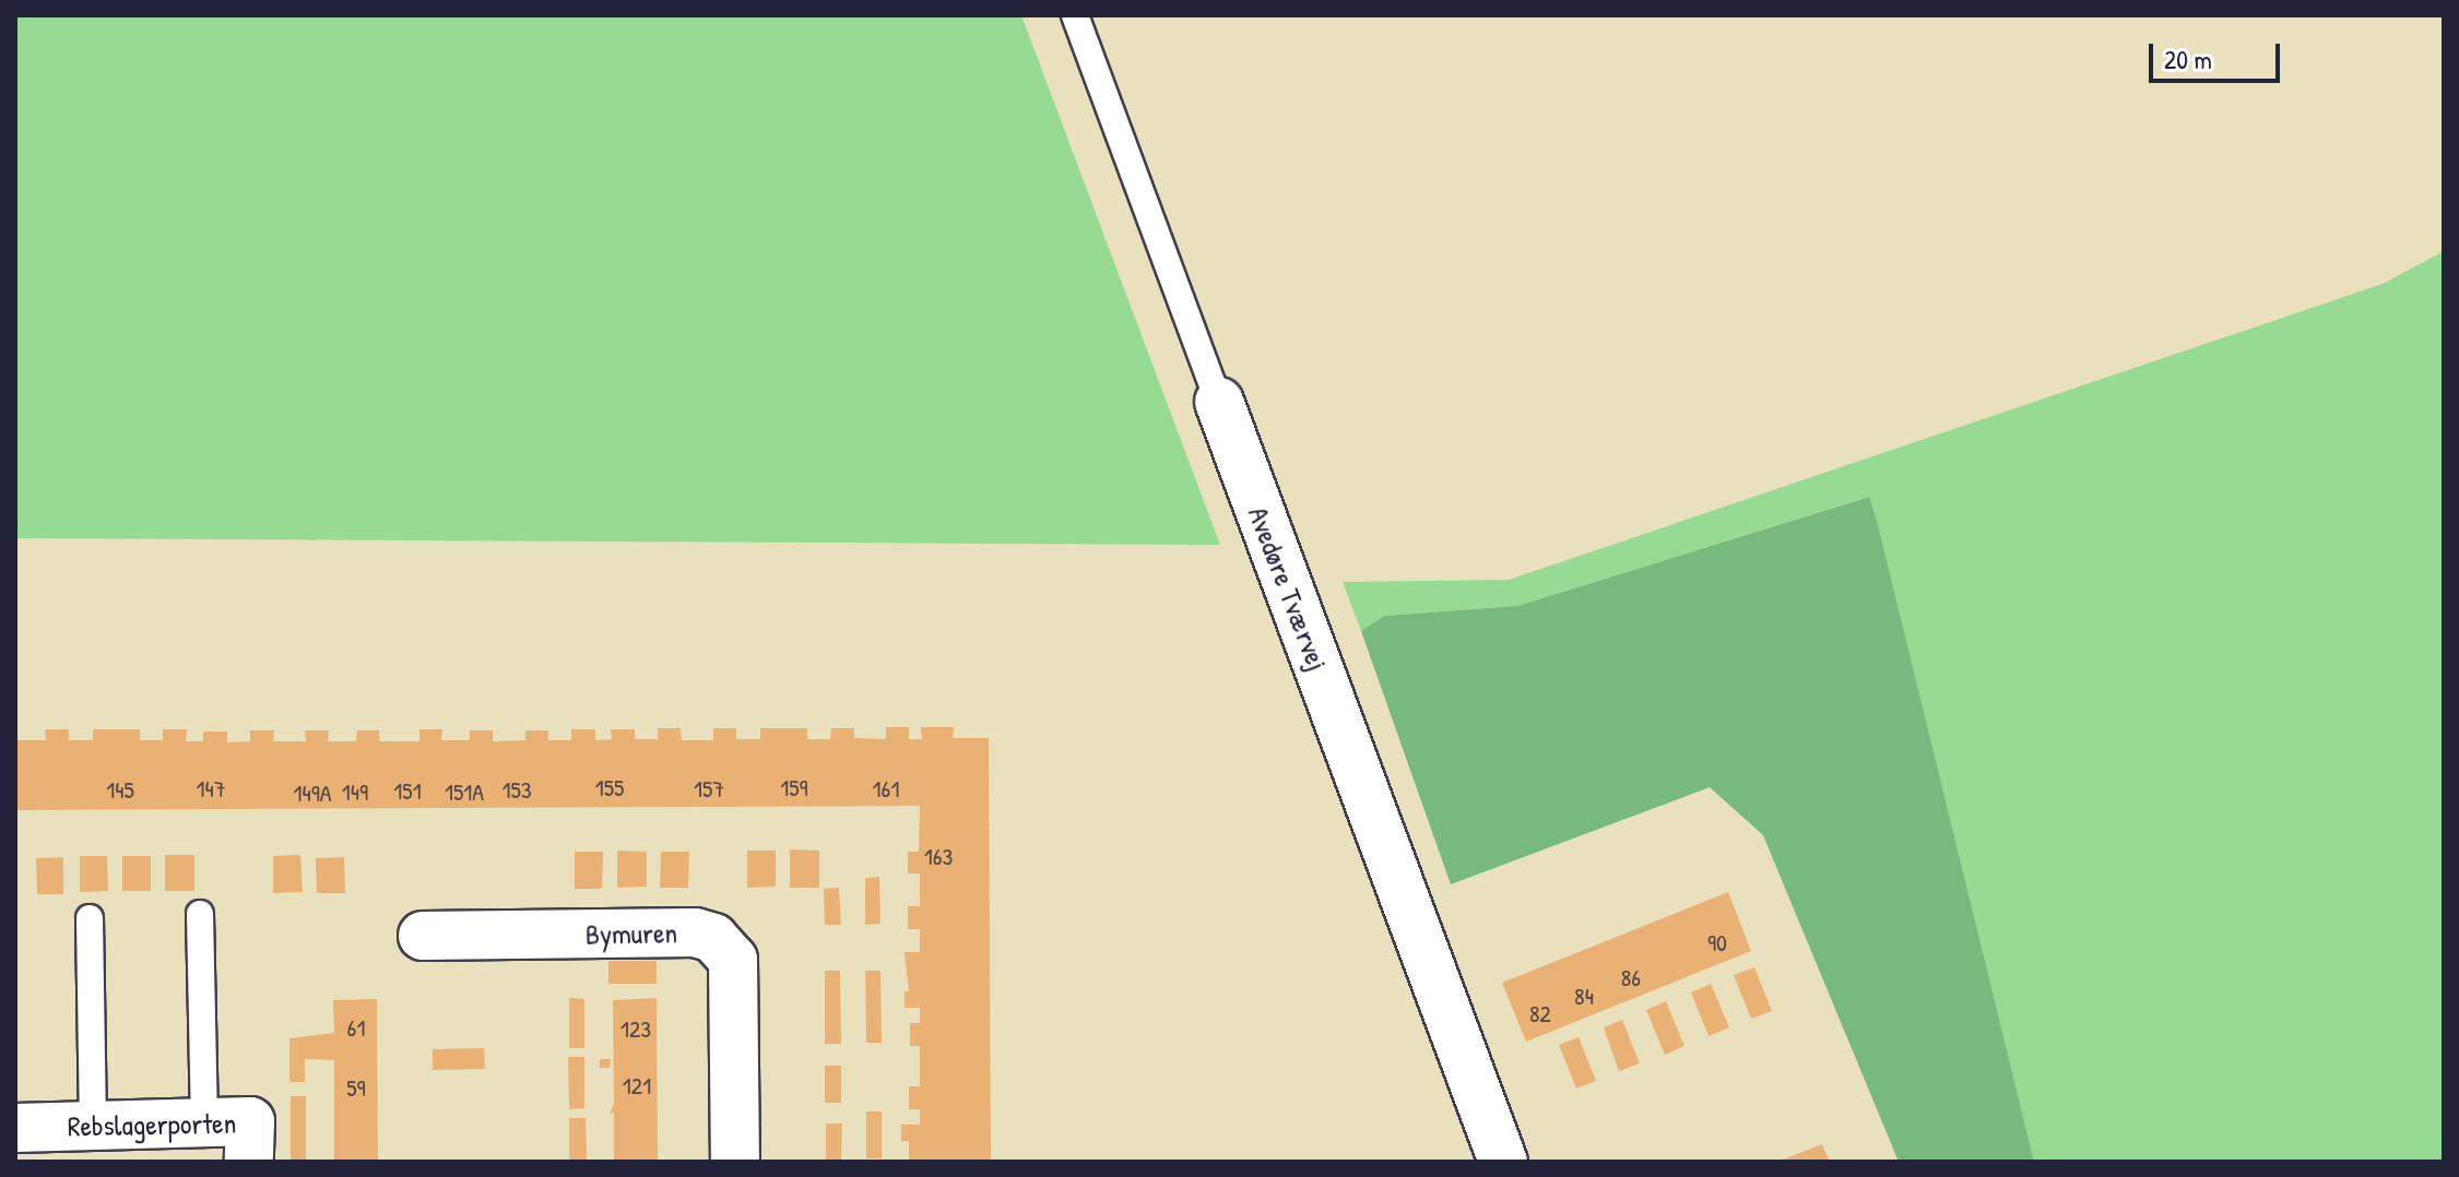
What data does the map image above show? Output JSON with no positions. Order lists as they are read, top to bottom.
{
  "streets": {
    "street": ["Avedøre Tværvej", "Bymuren", "Rebslagerporten"]
  },
  "house_numbers": [
    "155",
    "159",
    "147",
    "157",
    "161",
    "145",
    "153",
    "151",
    "149",
    "151A",
    "149A",
    "163",
    "90",
    "86",
    "84",
    "82",
    "61",
    "123",
    "121",
    "59"
  ],
  "scale_bar": "20 m"
}
